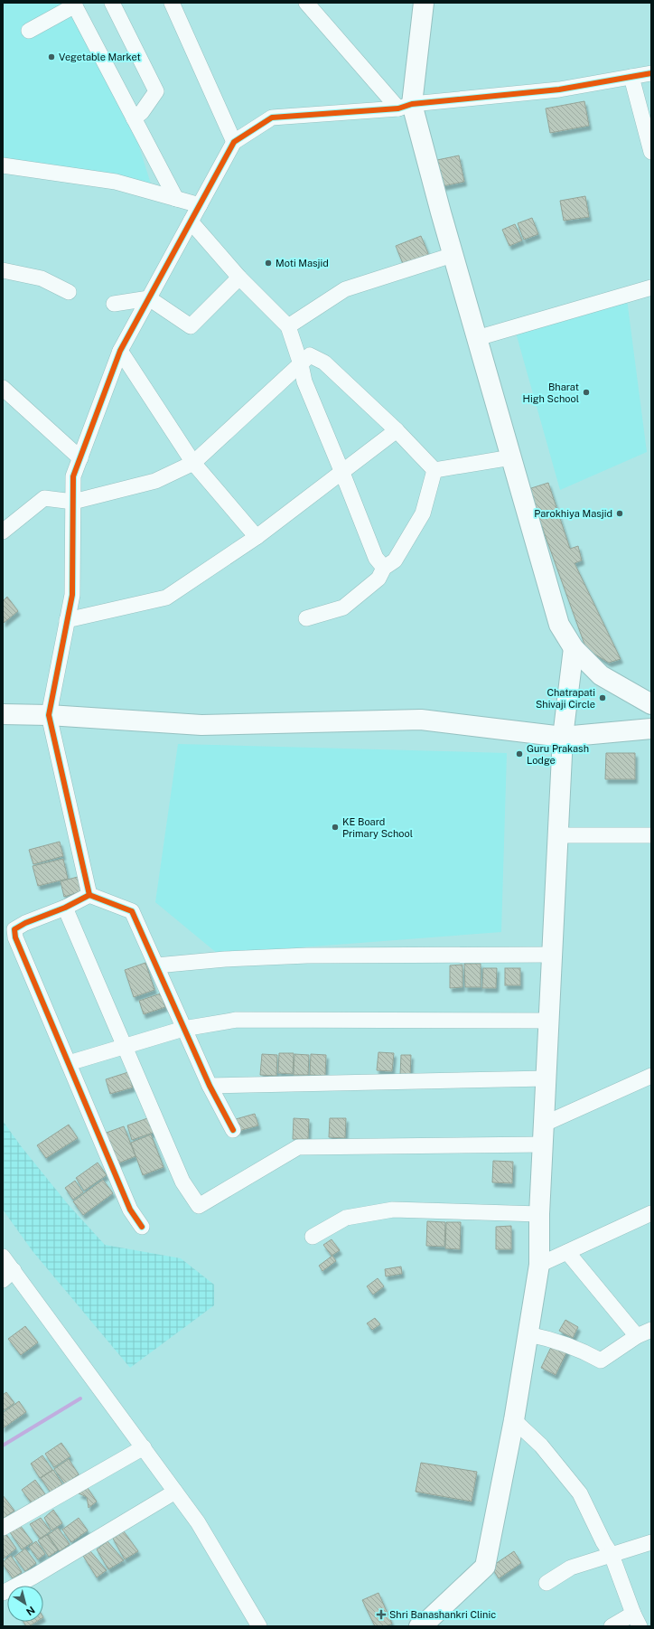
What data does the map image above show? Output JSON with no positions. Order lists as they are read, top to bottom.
{
  "places": {
    "other": [
      "Vegetable Market",
      "Moti Masjid",
      "Bharat High School",
      "Parokhiya Masjid",
      "Chatrapati Shivaji Circle",
      "Guru Prakash Lodge",
      "KE Board Primary School"
    ],
    "health": ["Shri Banashankri Clinic"]
  },
  "north": "bottom right"
}
